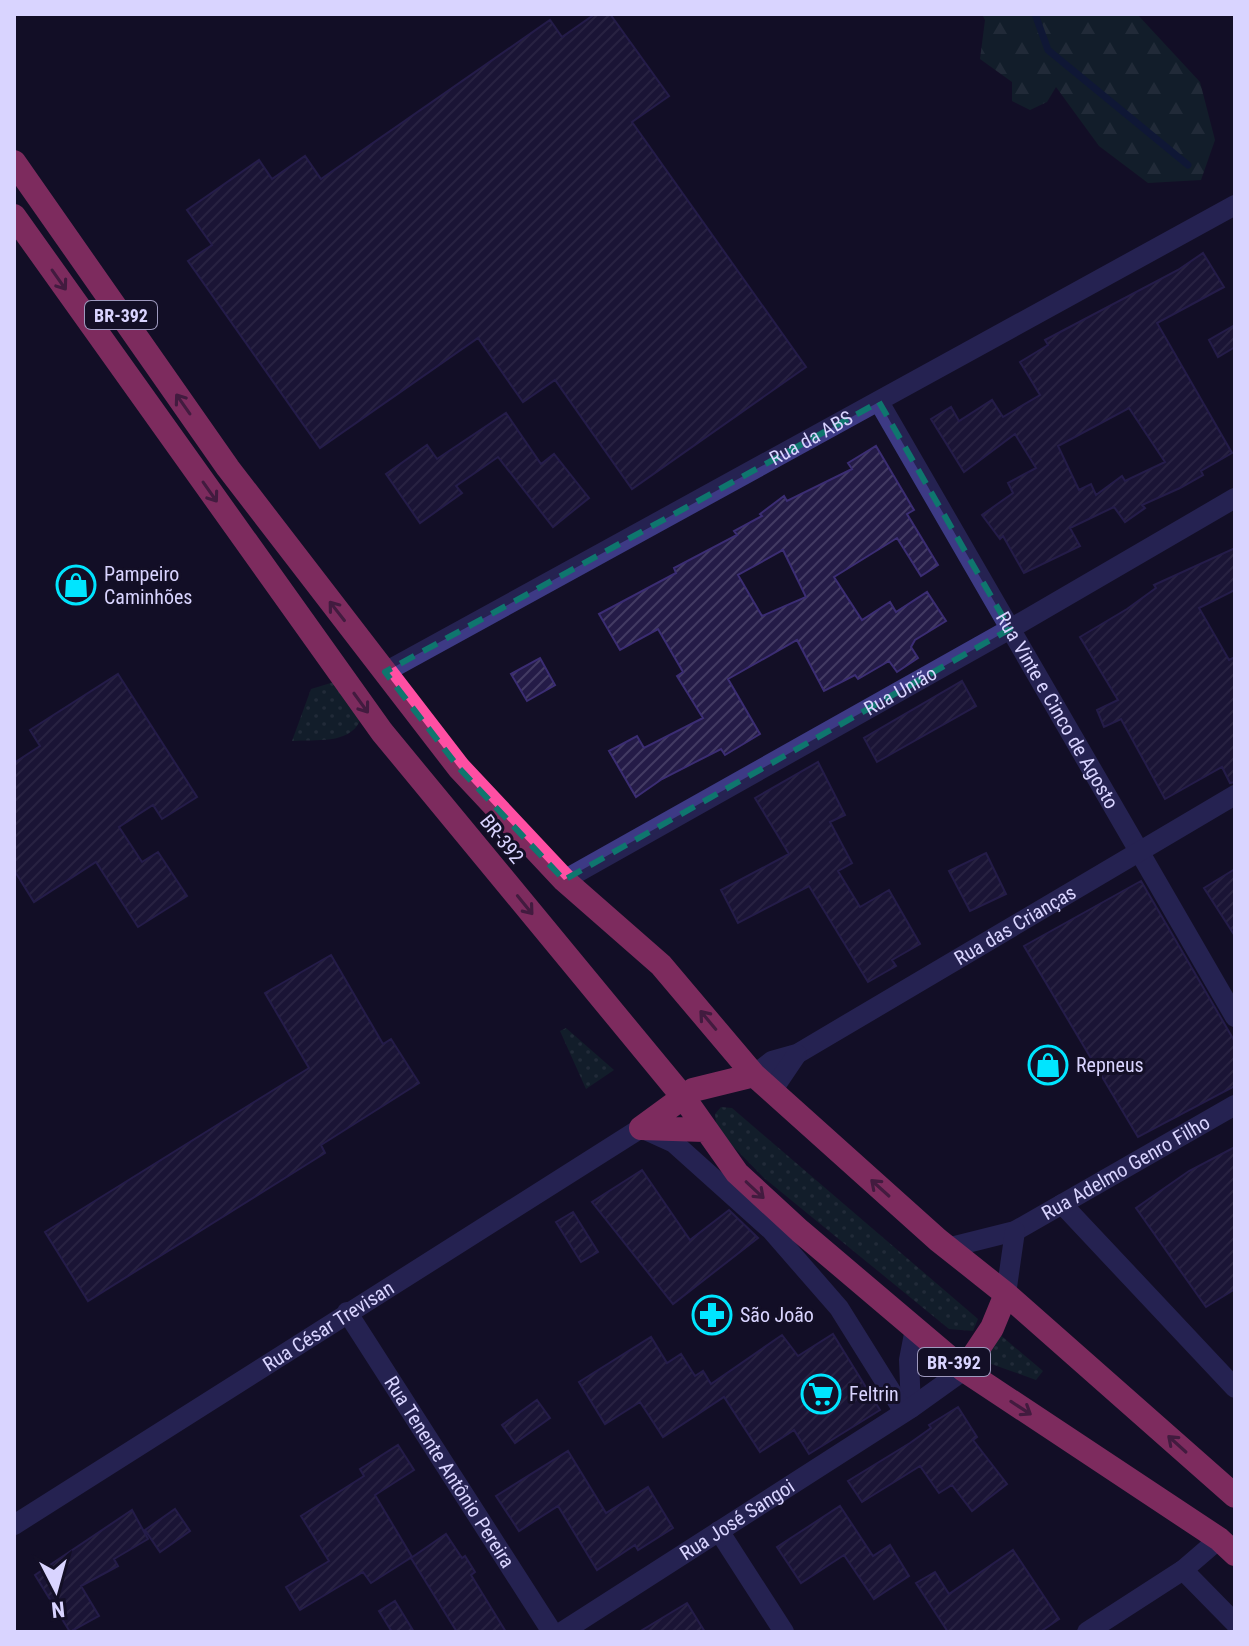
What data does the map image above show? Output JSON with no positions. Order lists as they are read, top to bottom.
{
  "streets": {
    "highway": ["BR-392"],
    "street": [
      "Rua da ABS",
      "Rua União",
      "Rua Vinte e Cinco de Agosto",
      "Rua das Crianças",
      "Rua Adelmo Genro Filho",
      "Rua César Trevisan",
      "Rua Tenente Antônio Pereira",
      "Rua José Sangoi"
    ]
  },
  "crossings": [
    ["BR-392", "Rua da ABS"],
    ["BR-392", "Rua União"],
    ["BR-392", "Rua das Crianças"],
    ["BR-392", "Rua Adelmo Genro Filho"],
    ["BR-392", "Rua José Sangoi"],
    ["Rua da ABS", "Rua Vinte e Cinco de Agosto"],
    ["Rua União", "Rua Vinte e Cinco de Agosto"],
    ["Rua Vinte e Cinco de Agosto", "Rua das Crianças"],
    ["Rua César Trevisan", "Rua Tenente Antônio Pereira"]
  ],
  "places": {
    "shop": ["Pampeiro Caminhões", "Repneus"],
    "pharmacy": ["São João"],
    "supermarket": ["Feltrin"]
  },
  "north": "bottom"
}
